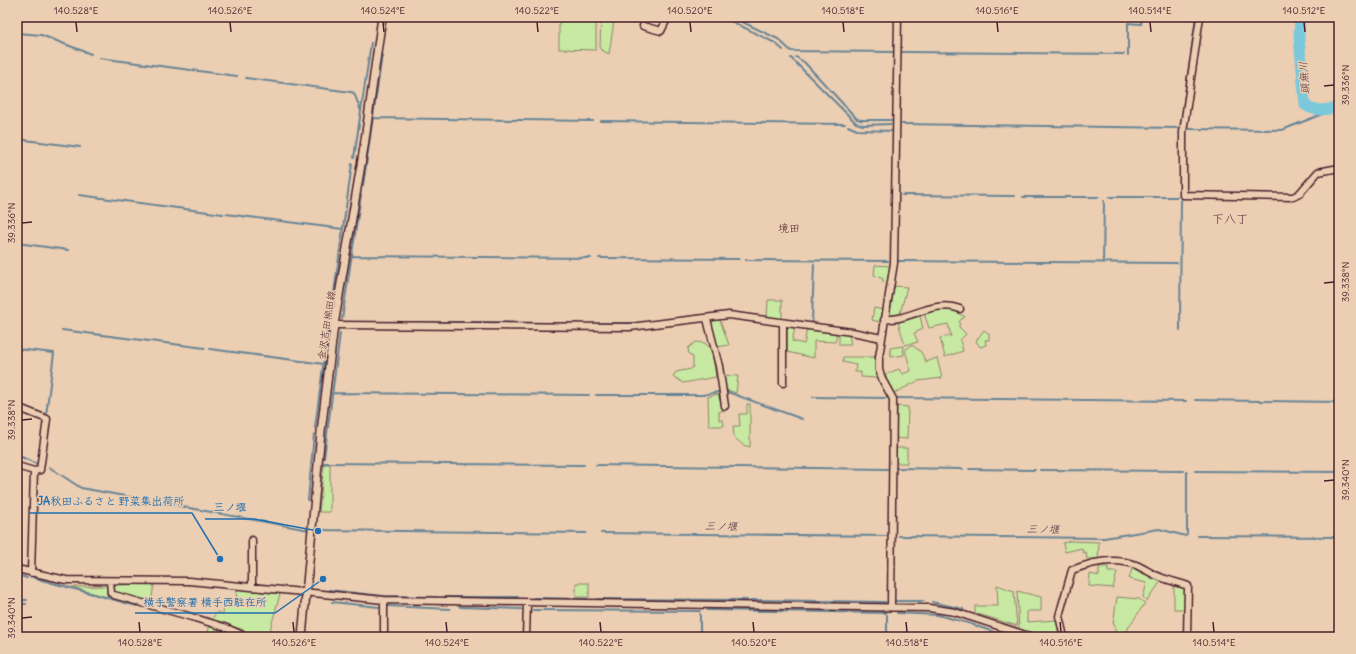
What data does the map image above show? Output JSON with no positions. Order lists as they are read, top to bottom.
{
  "streets": {
    "main road": ["金沢吉田柳田線"]
  },
  "districts": ["下八丁", "境田"],
  "water": ["頭無川", "三ノ堰"],
  "places": ["三ノ堰", "JA秋田ふるさと 野菜集出荷所", "横手警察署 横手西駐在所"],
  "coordinates": [
    "140.528°E",
    "140.526°E",
    "140.524°E",
    "140.522°E",
    "140.520°E",
    "140.518°E",
    "140.516°E",
    "140.514°E",
    "140.512°E",
    "39.336°N",
    "39.338°N",
    "39.340°N"
  ]
}
